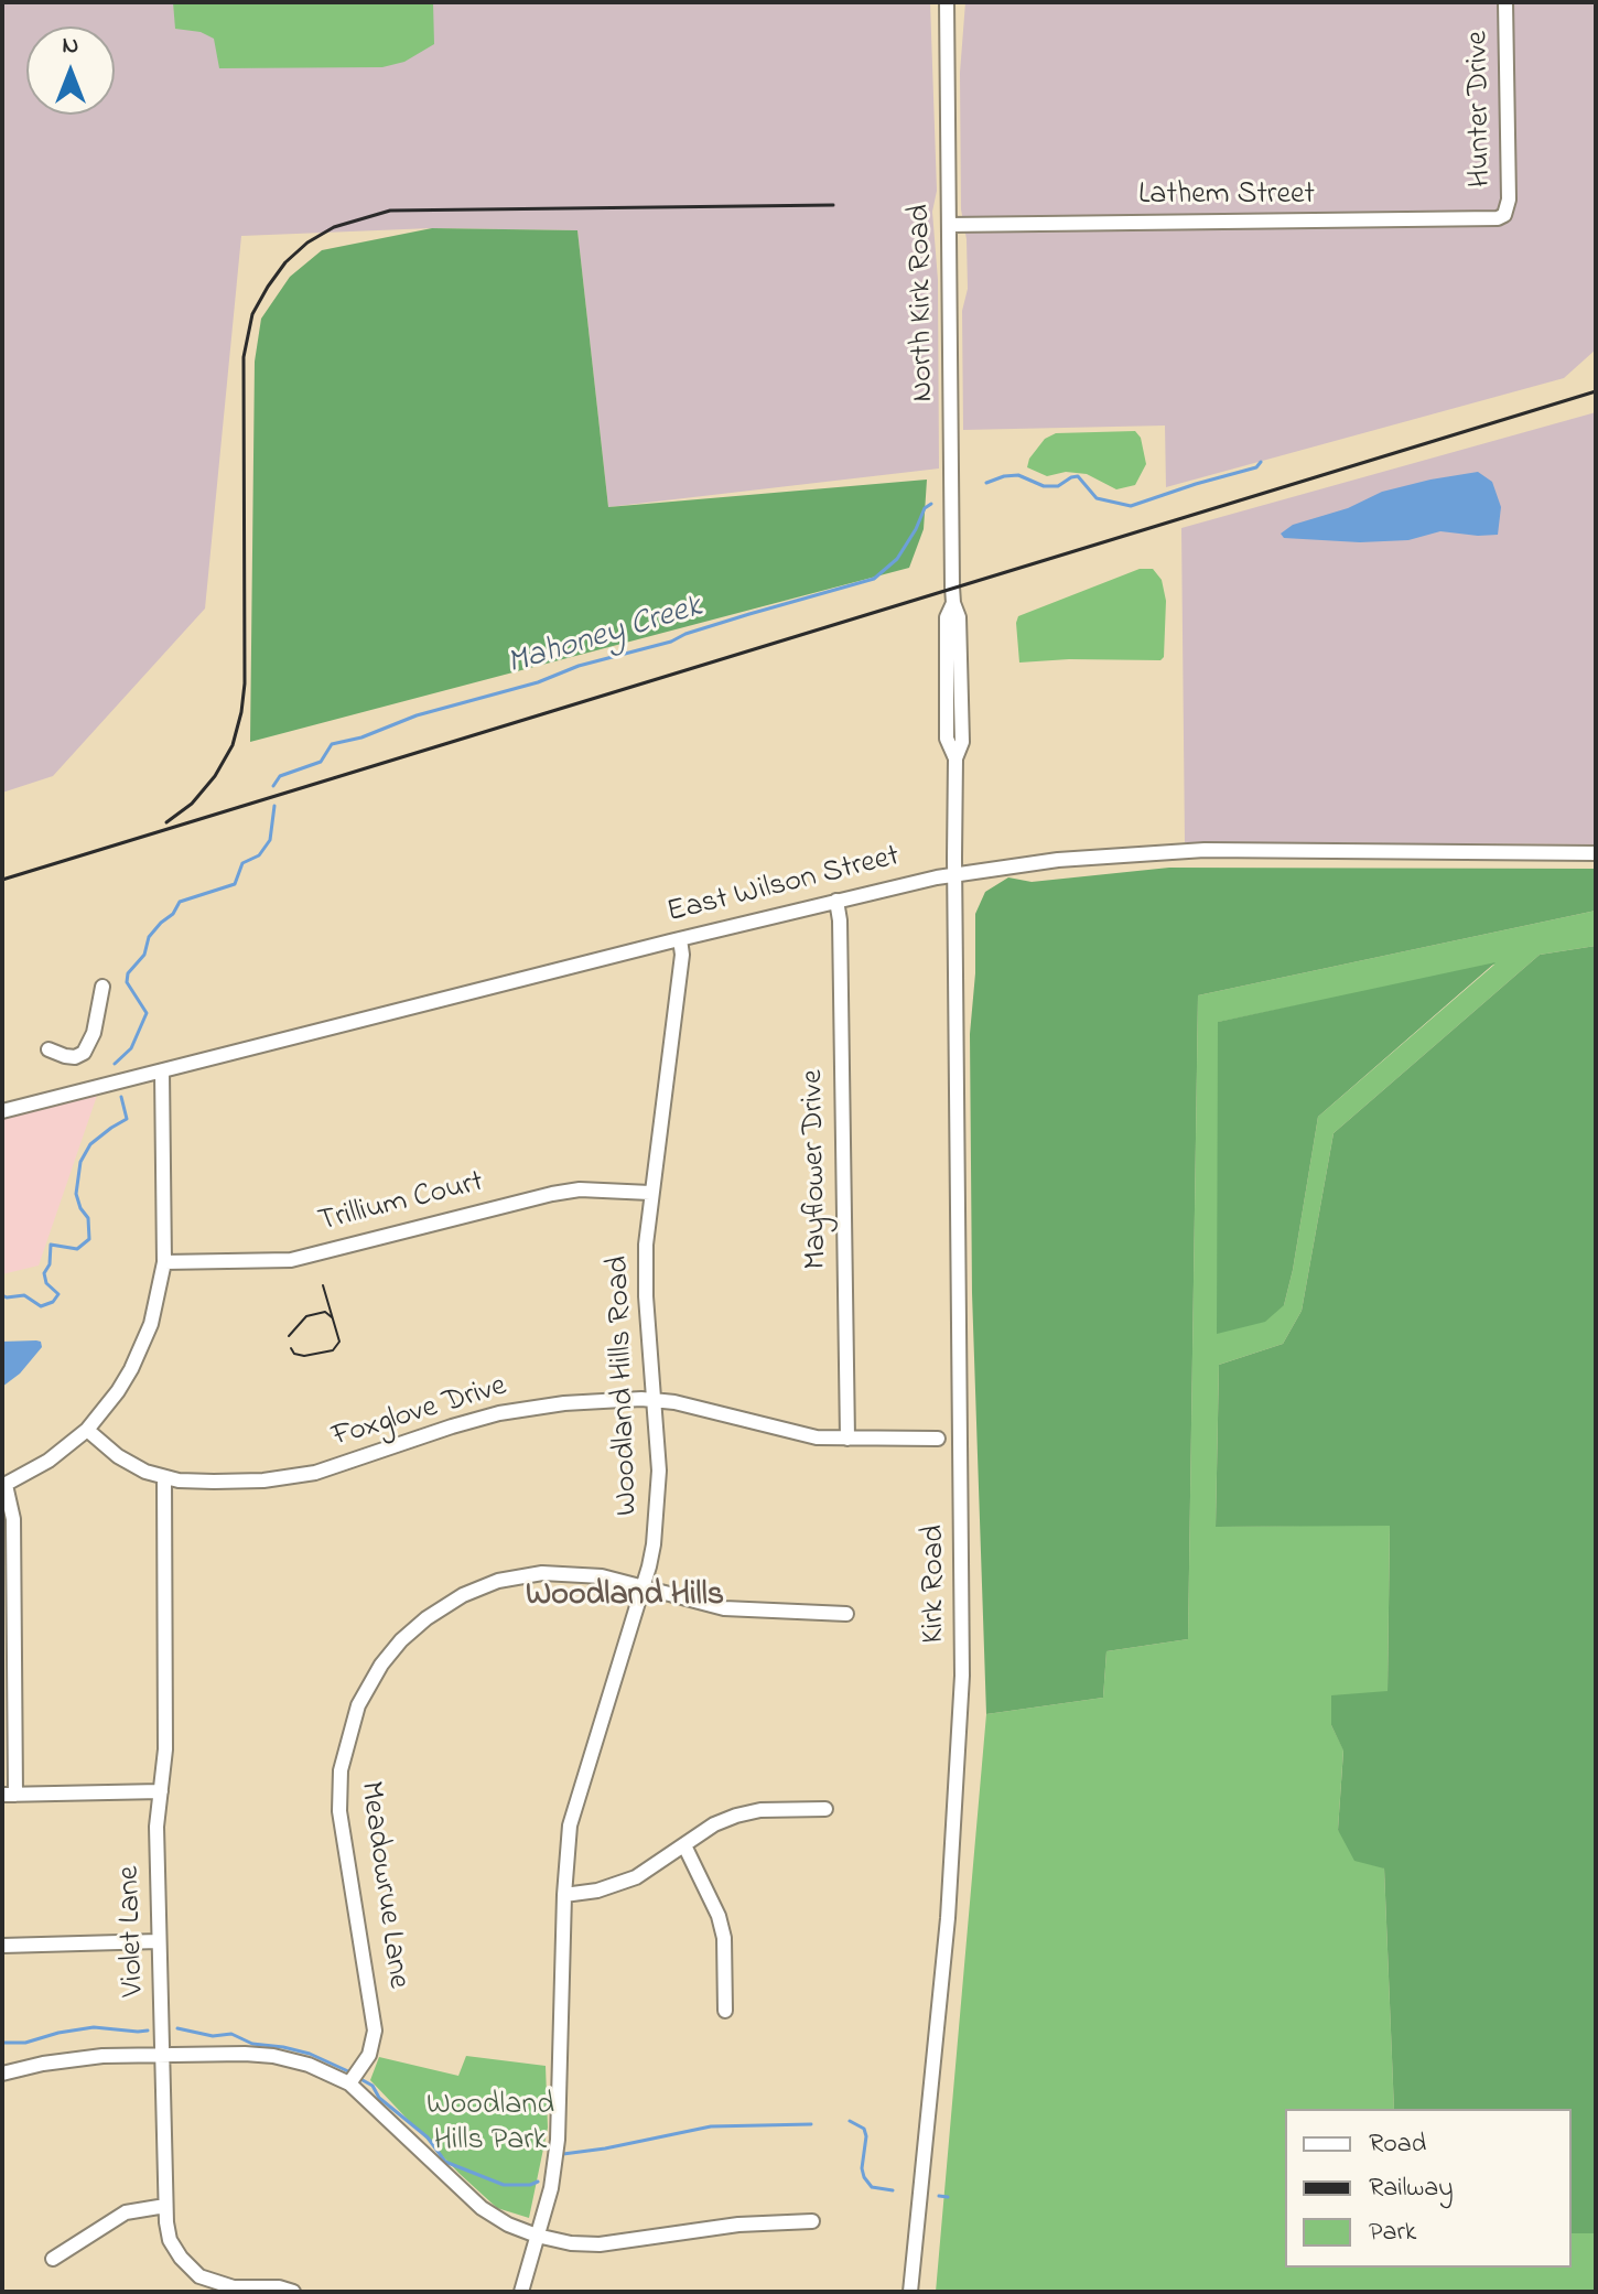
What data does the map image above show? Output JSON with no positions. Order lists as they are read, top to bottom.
{
  "streets": {
    "street": [
      "Hunter Drive",
      "Lathem Street",
      "North Kirk Road",
      "East Wilson Street",
      "Mayflower Drive",
      "Trillium Court",
      "Woodland Hills Road",
      "Foxglove Drive",
      "Kirk Road",
      "Meadowrue Lane",
      "Violet Lane"
    ]
  },
  "crossings": [
    ["Hunter Drive", "Lathem Street"],
    ["Lathem Street", "North Kirk Road"],
    ["North Kirk Road", "East Wilson Street"],
    ["North Kirk Road", "Kirk Road"],
    ["East Wilson Street", "Mayflower Drive"],
    ["East Wilson Street", "Woodland Hills Road"],
    ["East Wilson Street", "Kirk Road"],
    ["Mayflower Drive", "Foxglove Drive"],
    ["Trillium Court", "Woodland Hills Road"],
    ["Woodland Hills Road", "Foxglove Drive"],
    ["Woodland Hills Road", "Meadowrue Lane"],
    ["Foxglove Drive", "Violet Lane"]
  ],
  "districts": ["Woodland Hills"],
  "water": ["Mahoney Creek"],
  "parks": ["Woodland Hills Park"],
  "legend": ["Road", "Railway", "Park"],
  "north": "top"
}
